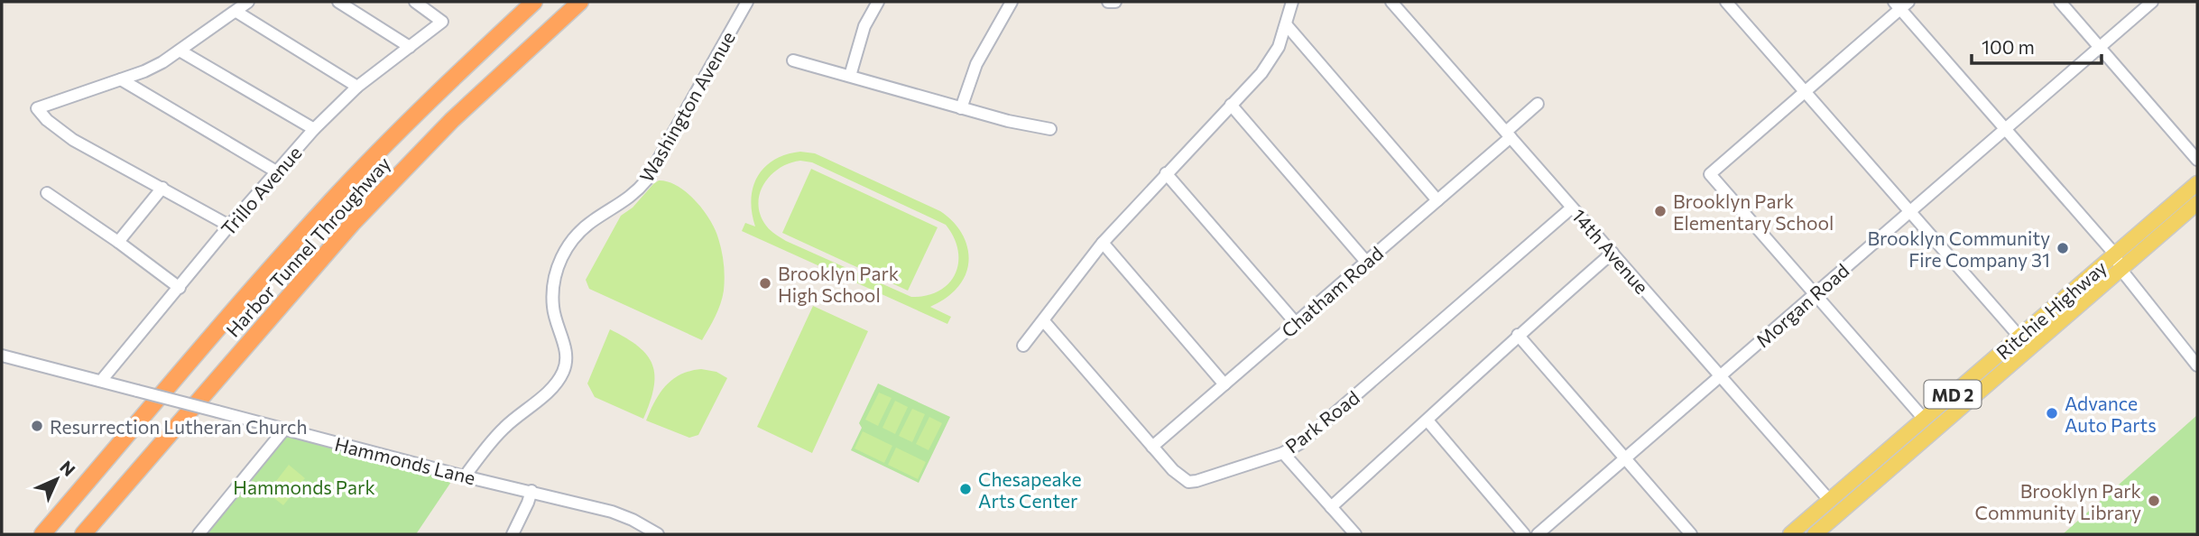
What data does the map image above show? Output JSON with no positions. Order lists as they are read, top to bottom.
{
  "streets": {
    "highway": ["Harbor Tunnel Throughway"],
    "main road": ["Ritchie Highway", "MD 2"],
    "street": [
      "Washington Avenue",
      "Trillo Avenue",
      "14th Avenue",
      "Chatham Road",
      "Morgan Road",
      "Park Road",
      "Hammonds Lane"
    ]
  },
  "crossings": [
    ["Washington Avenue", "Hammonds Lane"],
    ["Trillo Avenue", "Hammonds Lane"],
    ["14th Avenue", "Chatham Road"],
    ["14th Avenue", "Morgan Road"],
    ["14th Avenue", "Ritchie Highway"],
    ["14th Avenue", "Park Road"],
    ["Chatham Road", "Park Road"]
  ],
  "parks": ["Hammonds Park"],
  "places": [
    "Brooklyn Park Elementary School",
    "Brooklyn Community Fire Company 31",
    "Brooklyn Park High School",
    "Advance Auto Parts",
    "Resurrection Lutheran Church",
    "Chesapeake Arts Center",
    "Brooklyn Park Community Library"
  ],
  "scale_bar": "100 m",
  "north": "top right"
}
